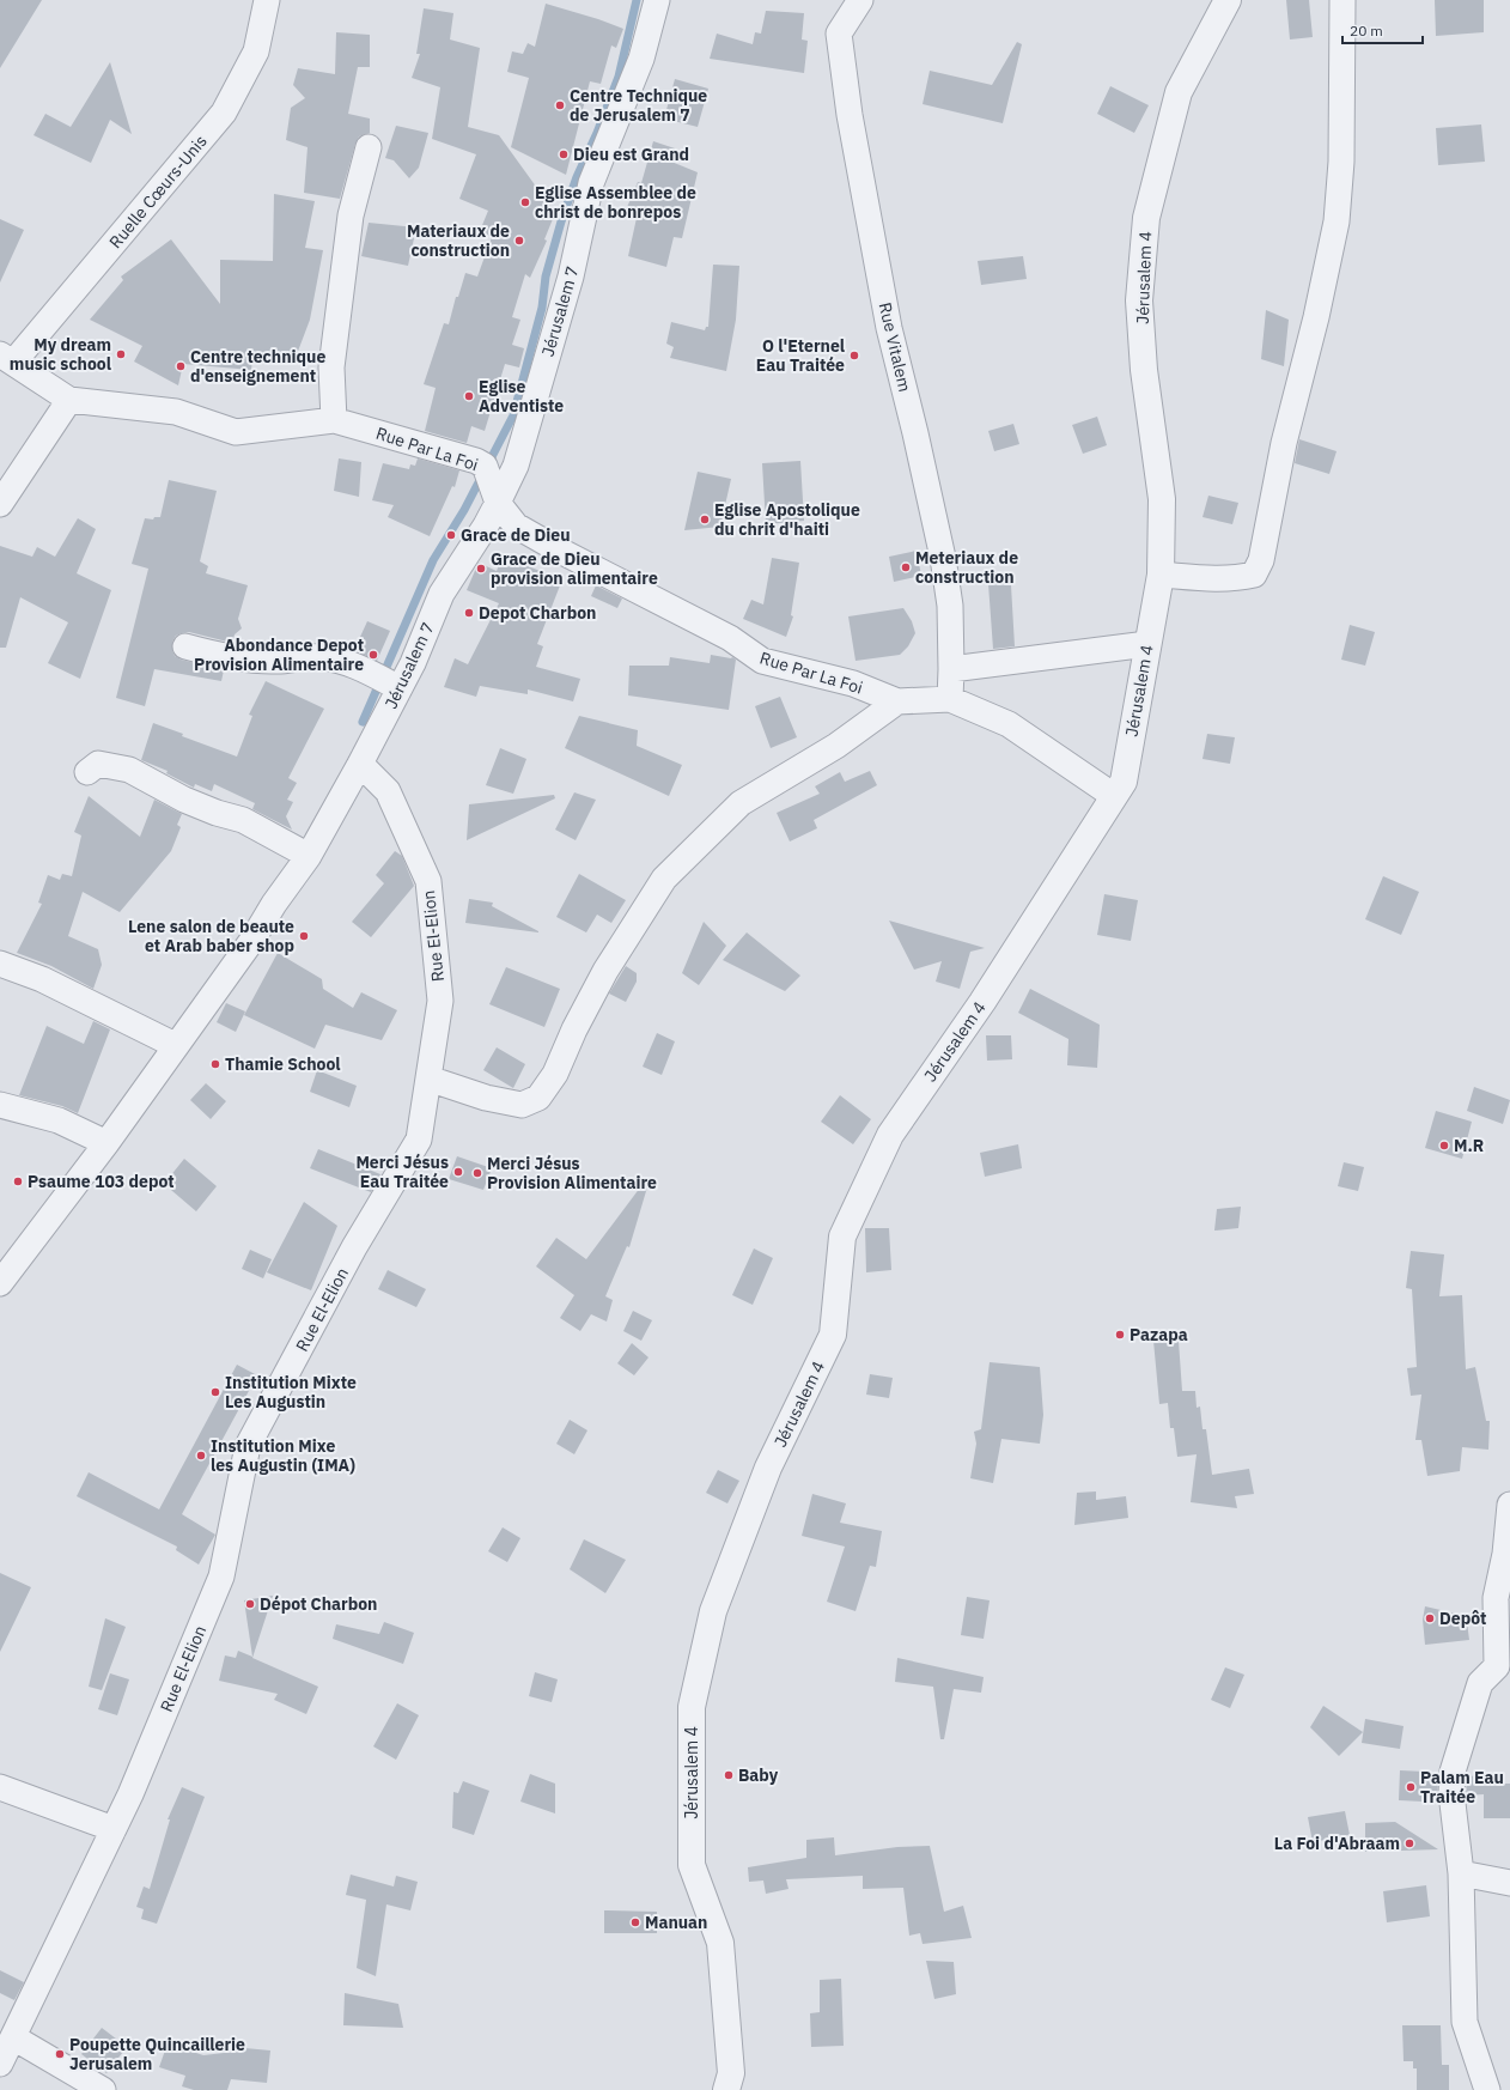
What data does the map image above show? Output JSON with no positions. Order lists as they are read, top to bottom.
{
  "streets": {
    "street": [
      "Ruelle Cœurs-Unis",
      "Jérusalem 4",
      "Jérusalem 7",
      "Rue Vitalem",
      "Rue Par La Foi",
      "Rue El-Elion"
    ]
  },
  "crossings": [
    ["Ruelle Cœurs-Unis", "Rue Par La Foi"],
    ["Jérusalem 4", "Rue Par La Foi"],
    ["Jérusalem 7", "Rue Par La Foi"],
    ["Jérusalem 7", "Rue El-Elion"],
    ["Rue Vitalem", "Rue Par La Foi"]
  ],
  "places": [
    "Centre Technique de Jerusalem 7",
    "Dieu est Grand",
    "Eglise Assemblee de christ de bonrepos",
    "Materiaux de construction",
    "My dream music school",
    "O l'Eternel Eau Traitée",
    "Centre technique d'enseignement",
    "Eglise Adventiste",
    "Eglise Apostolique du chrit d'haiti",
    "Grace de Dieu",
    "Meteriaux de construction",
    "Grace de Dieu provision alimentaire",
    "Depot Charbon",
    "Abondance Depot Provision Alimentaire",
    "Lene salon de beaute et Arab baber shop",
    "Thamie School",
    "M.R",
    "Merci Jésus Eau Traitée",
    "Merci Jésus Provision Alimentaire",
    "Psaume 103 depot",
    "Pazapa",
    "Institution Mixte Les Augustin",
    "Institution Mixe les Augustin (IMA)",
    "Dépot Charbon",
    "Depôt",
    "Baby",
    "Palam Eau Traitée",
    "La Foi d'Abraam",
    "Manuan",
    "Poupette Quincaillerie Jerusalem"
  ],
  "scale_bar": "20 m"
}
